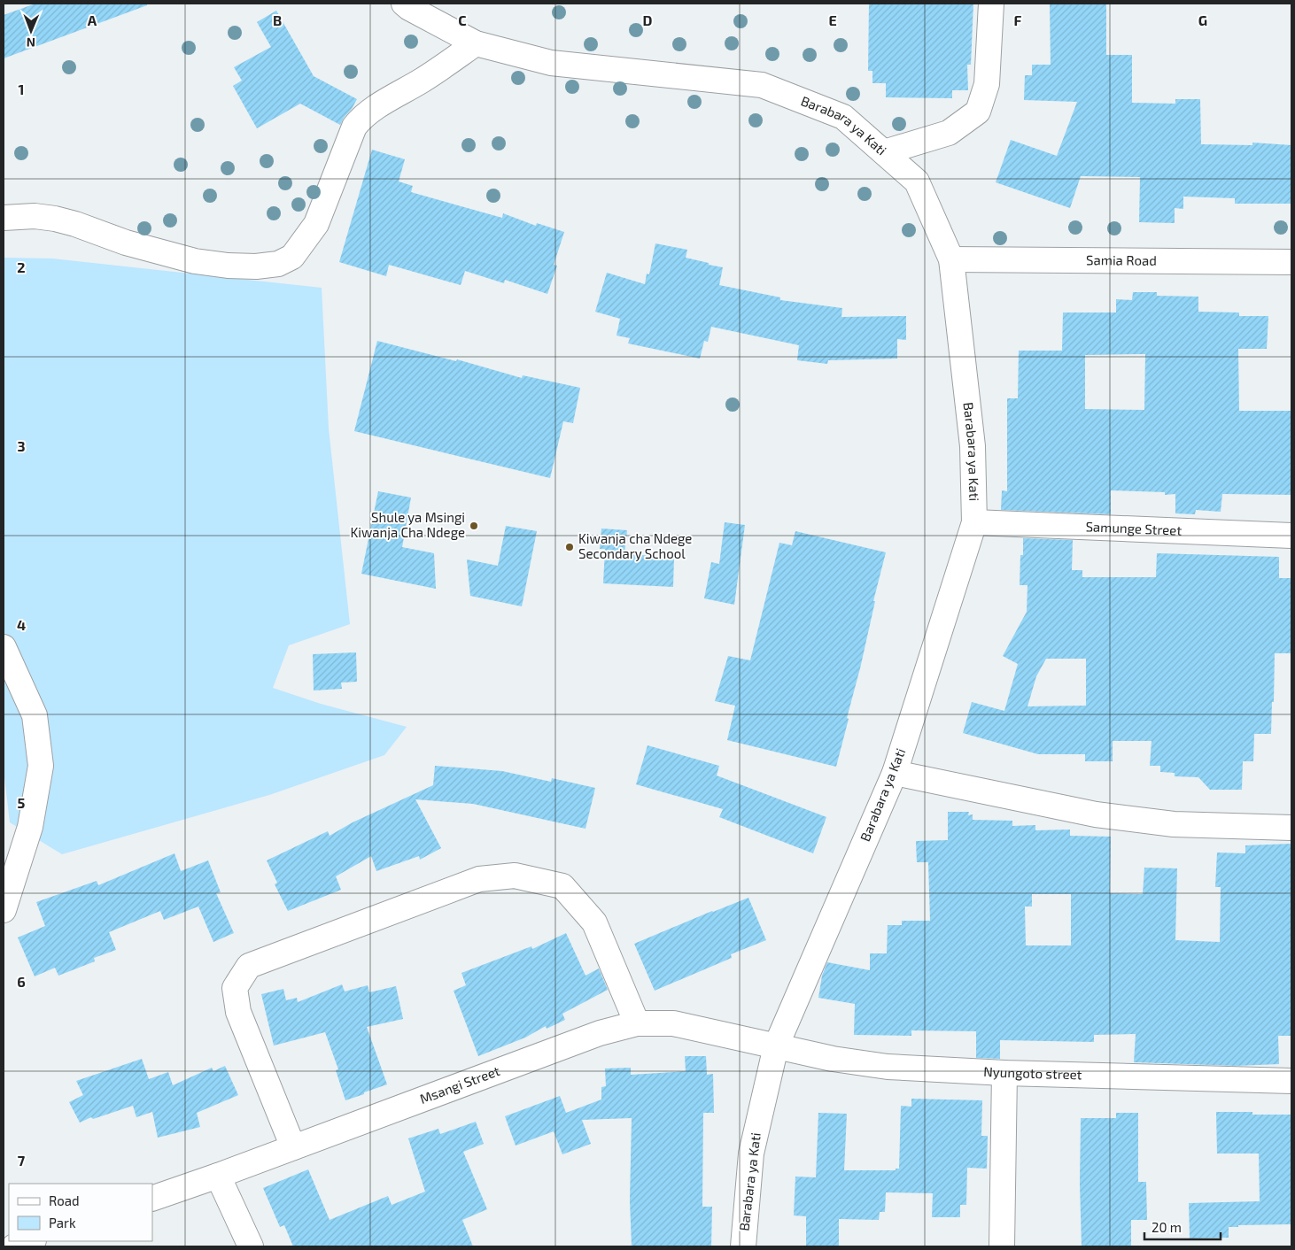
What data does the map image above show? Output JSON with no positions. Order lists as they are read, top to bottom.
{
  "streets": {
    "street": [
      "Barabara ya Kati",
      "Samia Road",
      "Samunge Street",
      "Nyungoto street",
      "Msangi Street"
    ]
  },
  "crossings": [
    ["Barabara ya Kati", "Samia Road"],
    ["Barabara ya Kati", "Samunge Street"],
    ["Barabara ya Kati", "Nyungoto street"],
    ["Barabara ya Kati", "Msangi Street"],
    ["Nyungoto street", "Msangi Street"]
  ],
  "places": ["Shule ya Msingi Kiwanja Cha Ndege", "Kiwanja cha Ndege Secondary School"],
  "legend": ["Road", "Park"],
  "scale_bar": "20 m",
  "north": "bottom",
  "grid": {
    "columns": [
      "A",
      "B",
      "C",
      "D",
      "E",
      "F",
      "G"
    ],
    "rows": [
      "1",
      "2",
      "3",
      "4",
      "5",
      "6",
      "7"
    ]
  }
}
